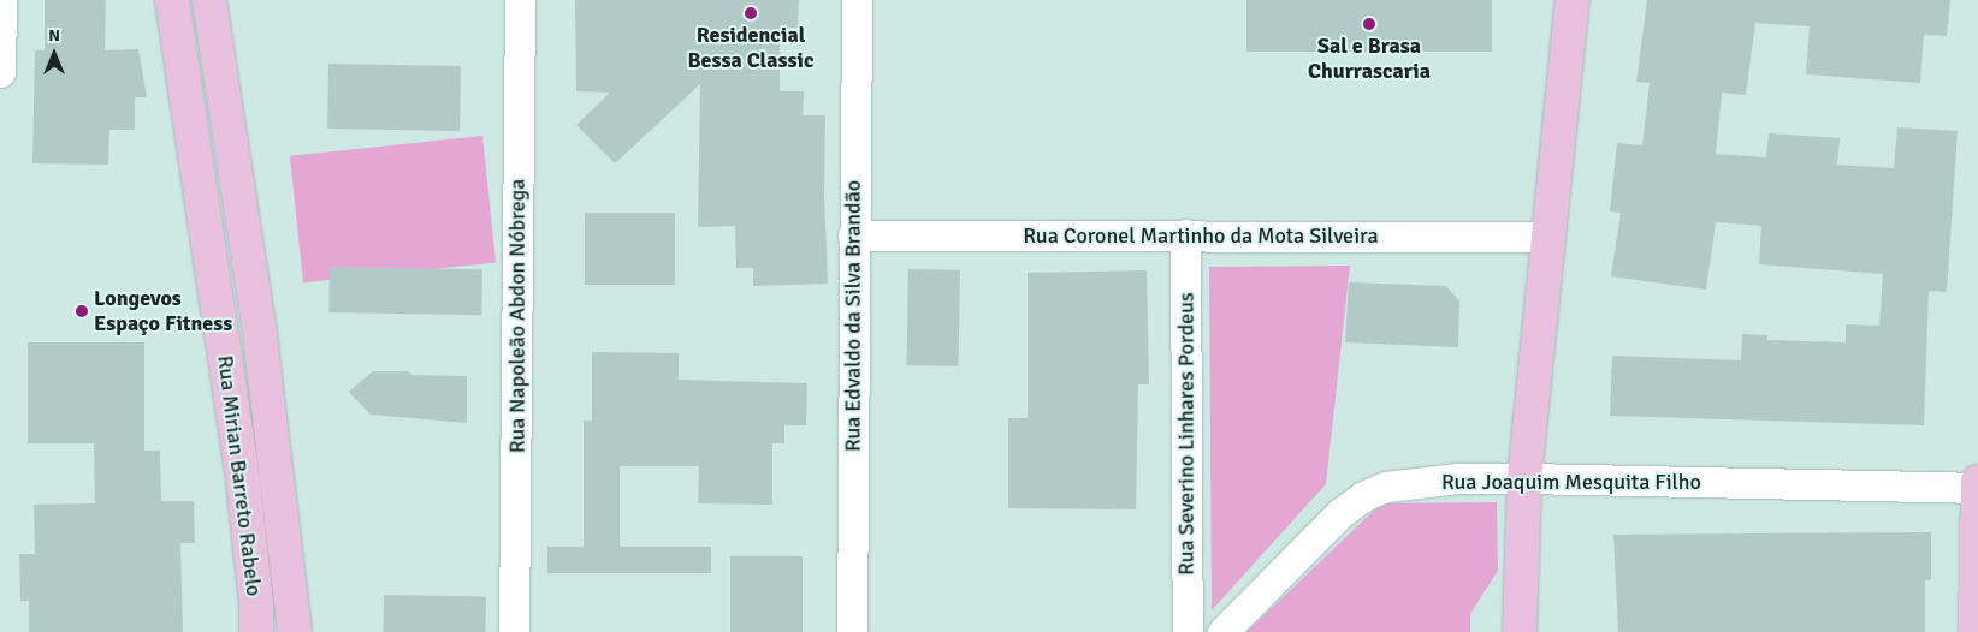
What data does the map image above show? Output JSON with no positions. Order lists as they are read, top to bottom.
{
  "streets": {
    "main road": ["Rua Mirian Barreto Rabelo"],
    "street": [
      "Rua Coronel Martinho da Mota Silveira",
      "Rua Napoleão Abdon Nóbrega",
      "Rua Edvaldo da Silva Brandão",
      "Rua Severino Linhares Pordeus",
      "Rua Joaquim Mesquita Filho"
    ]
  },
  "crossings": [
    ["Rua Coronel Martinho da Mota Silveira", "Rua Edvaldo da Silva Brandão"],
    ["Rua Coronel Martinho da Mota Silveira", "Rua Severino Linhares Pordeus"]
  ],
  "places": ["Residencial Bessa Classic", "Sal e Brasa Churrascaria", "Longevos Espaço Fitness"],
  "north": "top"
}
